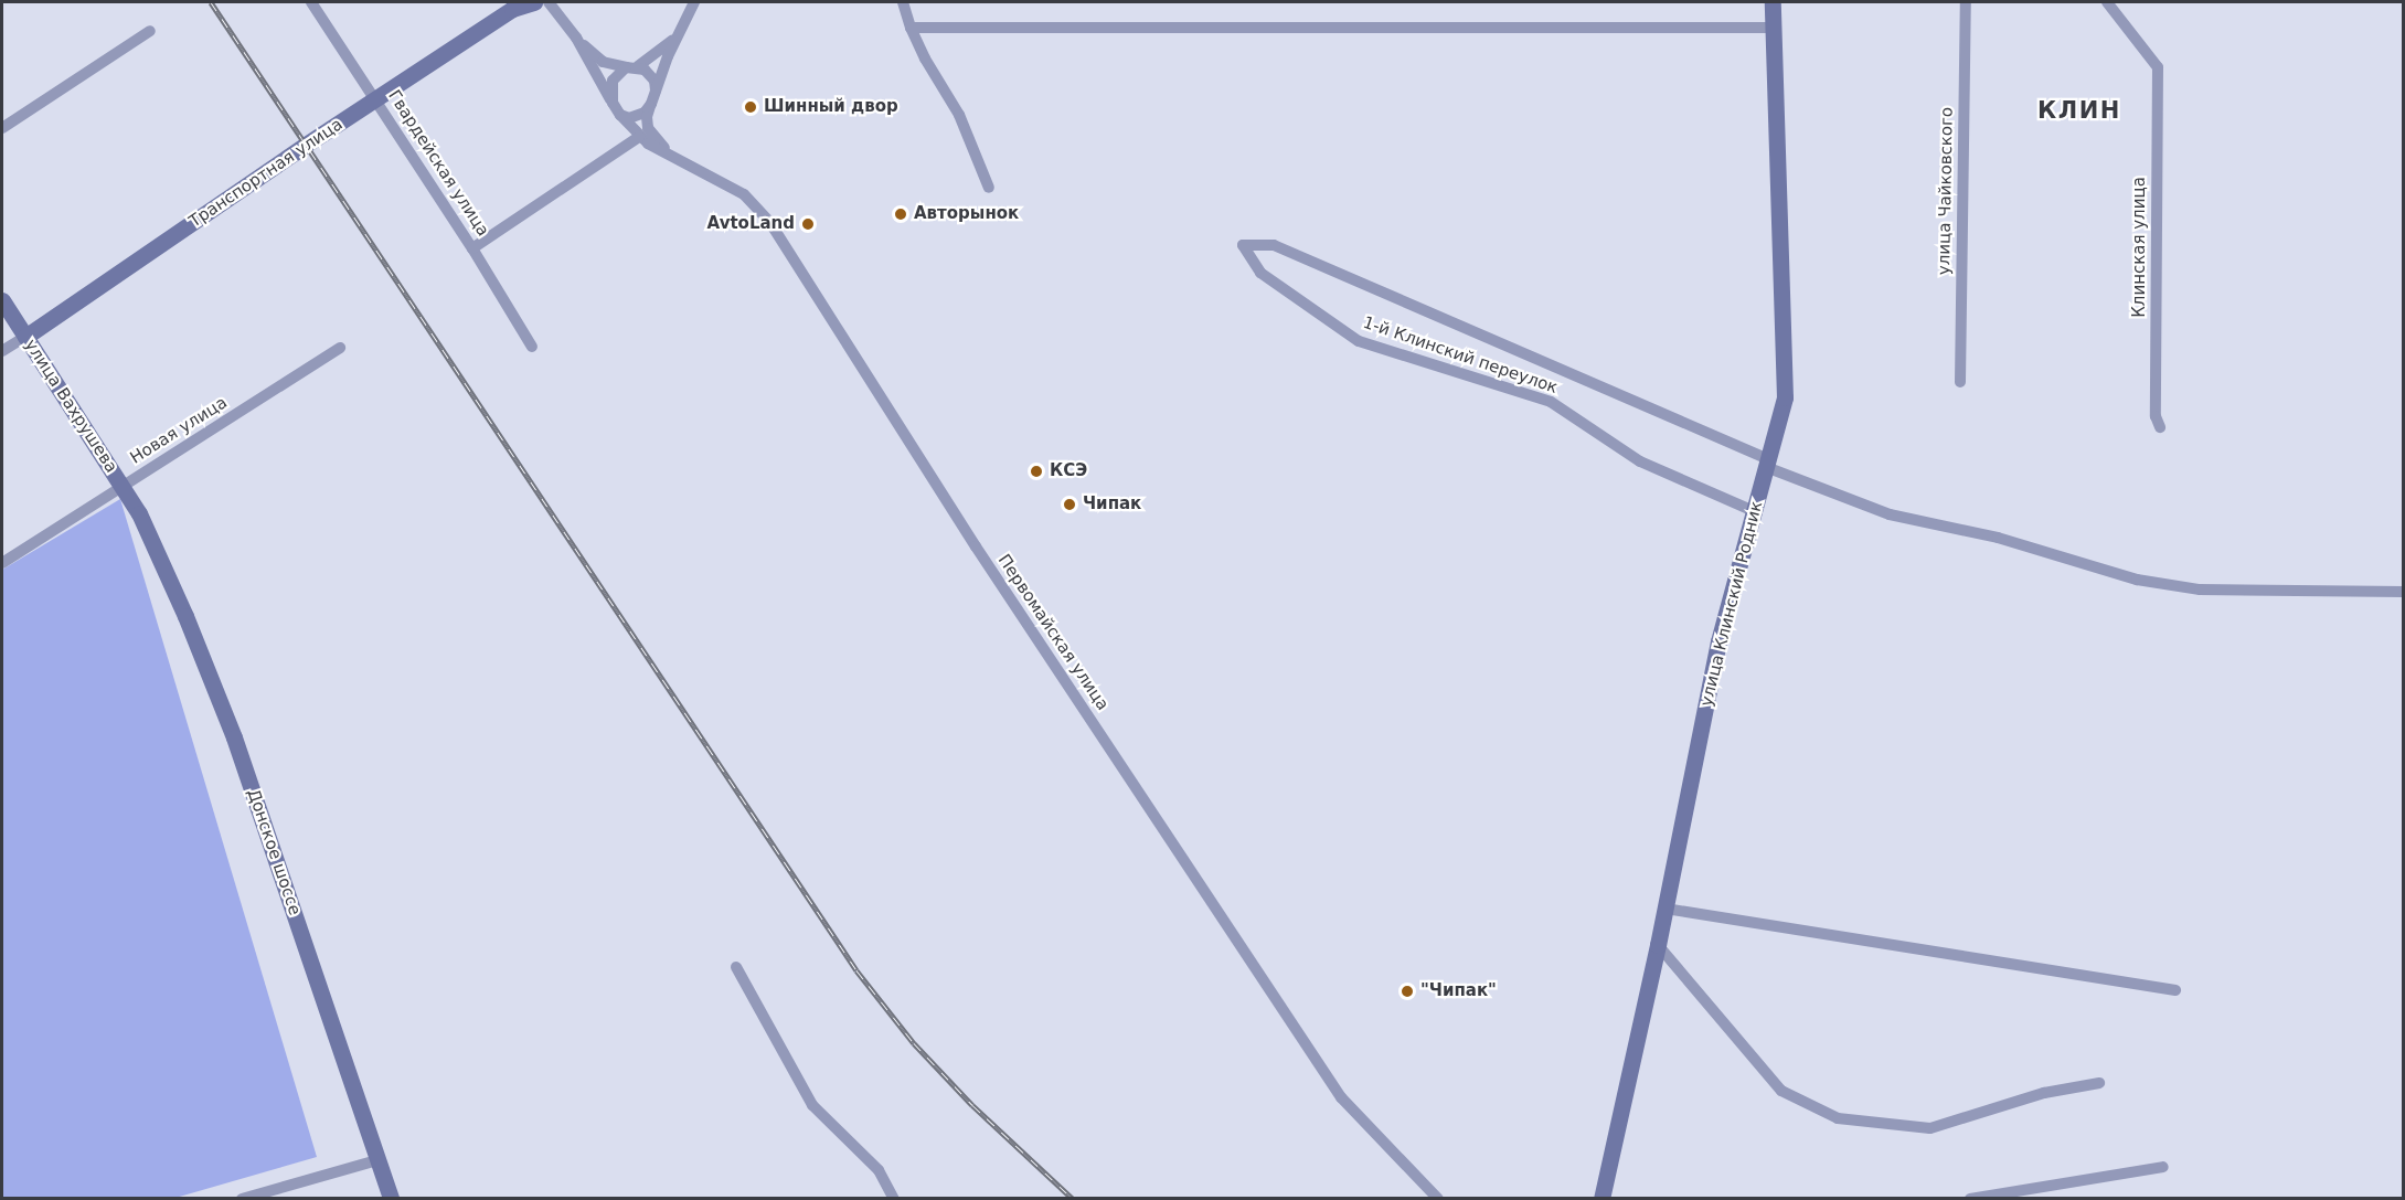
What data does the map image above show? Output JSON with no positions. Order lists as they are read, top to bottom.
{
  "streets": {
    "main road": [
      "Транспортная улица",
      "улица Вахрушева",
      "улица Клинский Родник",
      "Донское шоссе"
    ],
    "street": [
      "Гвардейская улица",
      "улица Чайковского",
      "Клинская улица",
      "1-й Клинский переулок",
      "Новая улица",
      "Первомайская улица"
    ]
  },
  "crossings": [
    ["Гвардейская улица", "Транспортная улица"],
    ["Транспортная улица", "улица Вахрушева"],
    ["1-й Клинский переулок", "улица Клинский Родник"],
    ["улица Вахрушева", "Новая улица"],
    ["улица Вахрушева", "Донское шоссе"]
  ],
  "districts": ["КЛИН"],
  "places": [
    "Шинный двор",
    "Авторынок",
    "AvtoLand",
    "КСЭ",
    "Чипак",
    "\"Чипак\""
  ]
}
